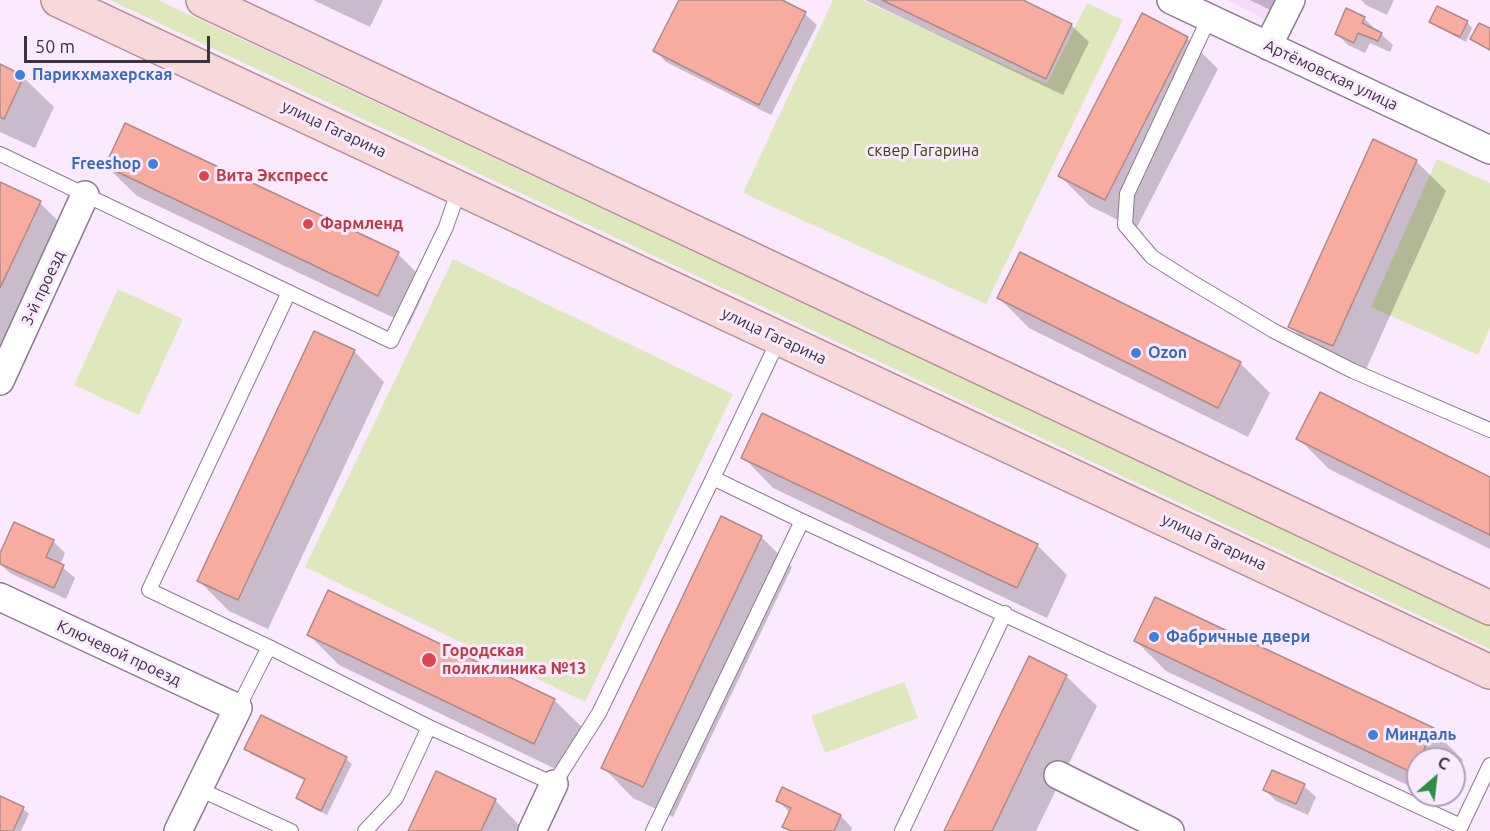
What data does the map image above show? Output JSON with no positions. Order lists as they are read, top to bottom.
{
  "streets": {
    "main road": ["улица Гагарина"],
    "street": ["Артёмовская улица", "3-й проезд", "Ключевой проезд"]
  },
  "parks": ["сквер Гагарина"],
  "places": [
    "Парикхмахерская",
    "Freeshop",
    "Вита Экспресс",
    "Фармленд",
    "Ozon",
    "Фабричные двери",
    "Городская поликлиника №13",
    "Миндаль"
  ],
  "scale_bar": "50 m",
  "north": "top right"
}
